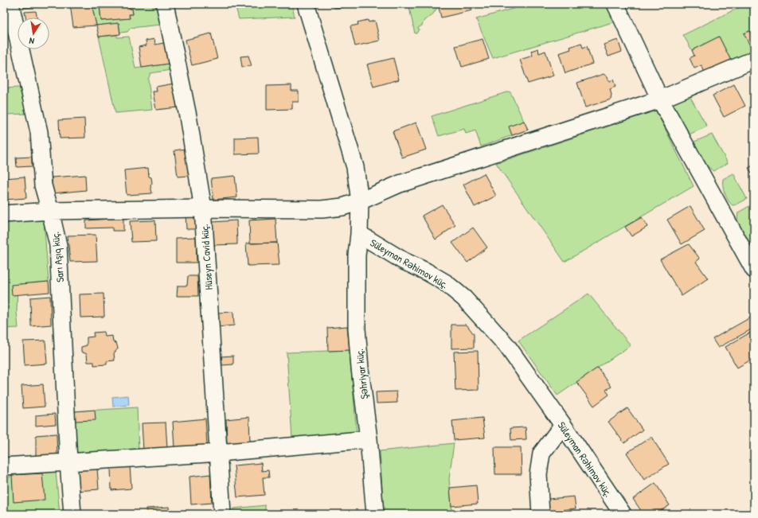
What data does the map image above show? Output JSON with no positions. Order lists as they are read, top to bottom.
{
  "streets": {
    "street": [
      "Sarı Aşıq küç.",
      "Hüseyn Cavid küç.",
      "Süleyman Rəhimov küç.",
      "Şəhriyar küç."
    ]
  },
  "crossings": [
    ["Süleyman Rəhimov küç.", "Şəhriyar küç."]
  ],
  "north": "bottom"
}
